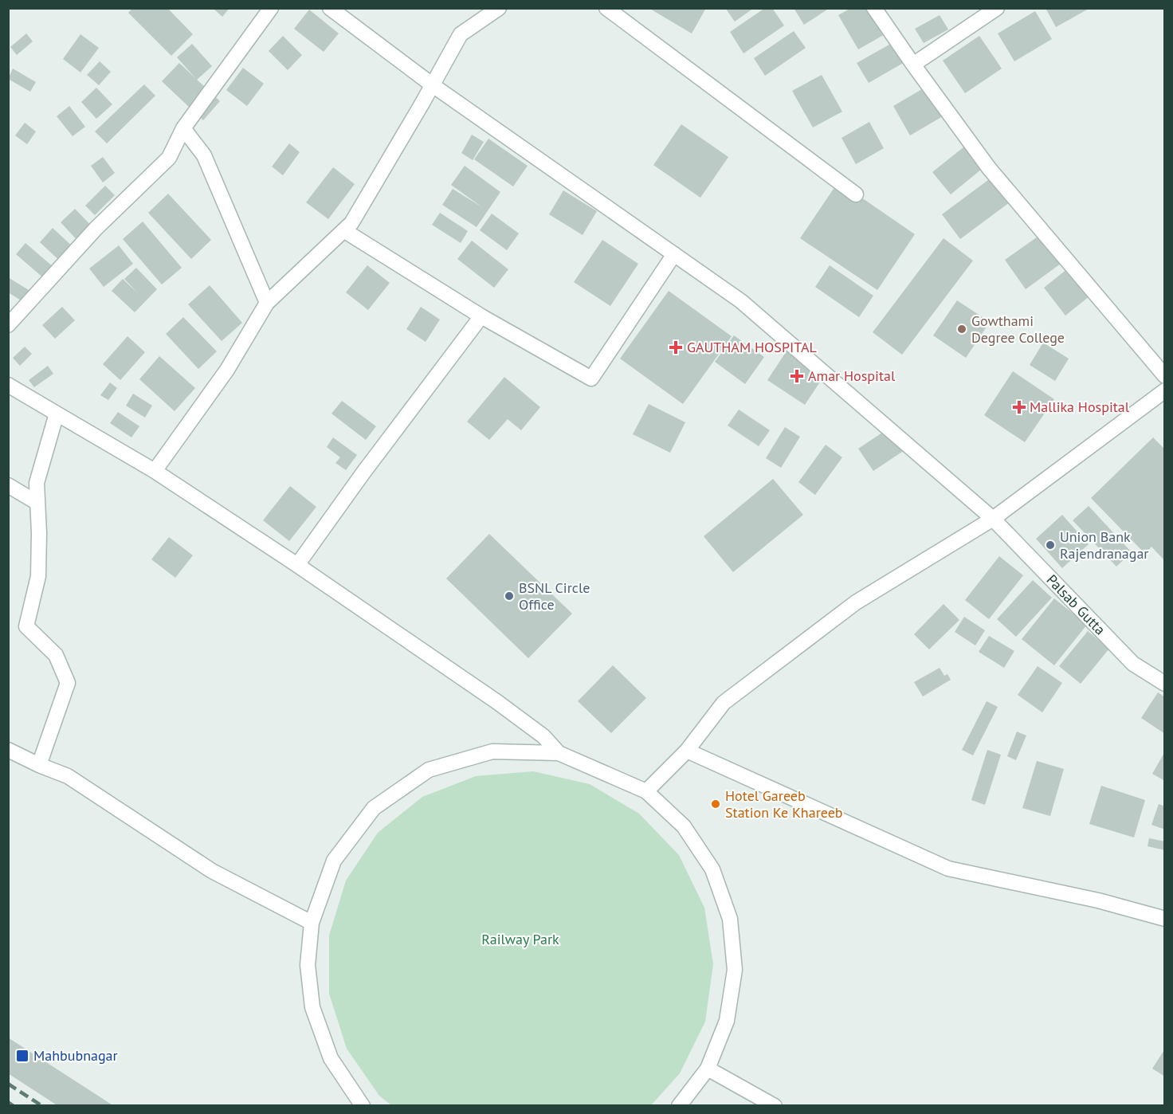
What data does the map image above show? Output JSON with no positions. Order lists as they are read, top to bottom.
{
  "streets": {
    "street": ["Palsab Gutta"]
  },
  "parks": ["Railway Park"],
  "places": {
    "other": [
      "Gowthami Degree College",
      "Union Bank Rajendranagar",
      "BSNL Circle Office",
      "Hotel Gareeb Station Ke Khareeb"
    ],
    "health": ["GAUTHAM HOSPITAL", "Amar Hospital", "Mallika Hospital"],
    "transit": ["Mahbubnagar"]
  }
}
